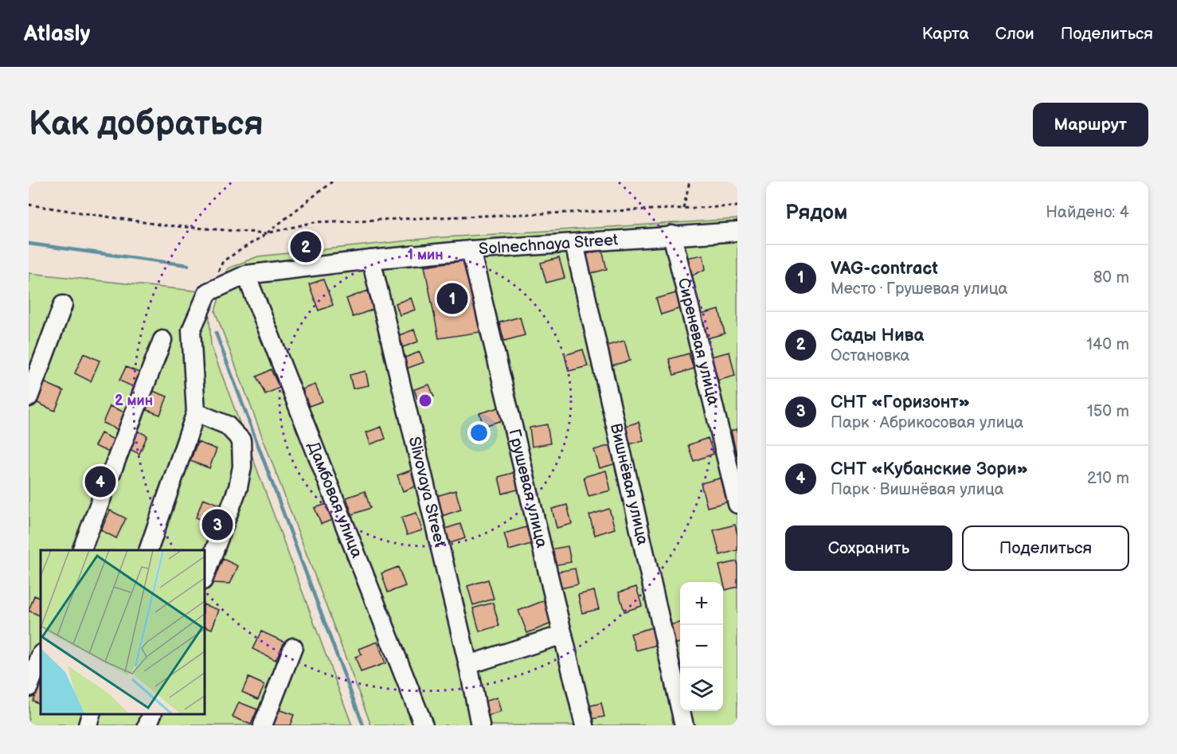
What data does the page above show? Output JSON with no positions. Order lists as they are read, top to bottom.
{
  "streets": {
    "street": [
      "Solnechnaya Street",
      "Сиреневая улица",
      "Вишнёвая улица",
      "Грушевая улица",
      "Slivovaya Street",
      "Дамбовая улица"
    ]
  },
  "crossings": [
    ["Solnechnaya Street", "Сиреневая улица"],
    ["Solnechnaya Street", "Вишнёвая улица"],
    ["Solnechnaya Street", "Грушевая улица"],
    ["Solnechnaya Street", "Slivovaya Street"],
    ["Solnechnaya Street", "Дамбовая улица"]
  ],
  "page": {
    "header": "Atlasly",
    "nav": ["Карта", "Слои", "Поделиться"],
    "buttons": [
      "Маршрут",
      ["Сохранить", "Поделиться"]
    ],
    "title": "Как добраться",
    "heading": ["Рядом", "Найдено: 4"],
    "pins": [
      "2",
      "1",
      "4",
      "3"
    ],
    "list": [
      {
        "mark": "1",
        "name": "VAG-contract",
        "note": "Место · Грушевая улица",
        "value": "80 m"
      },
      {
        "mark": "2",
        "name": "Сады Нива",
        "note": "Остановка",
        "value": "140 m"
      },
      {
        "mark": "3",
        "name": "СНТ «Горизонт»",
        "note": "Парк · Абрикосовая улица",
        "value": "150 m"
      },
      {
        "mark": "4",
        "name": "СНТ «Кубанские Зори»",
        "note": "Парк · Вишнёвая улица",
        "value": "210 m"
      }
    ],
    "map_buttons": ["+", "−"]
  },
  "rings": ["1 мин", "2 мин"]
}
